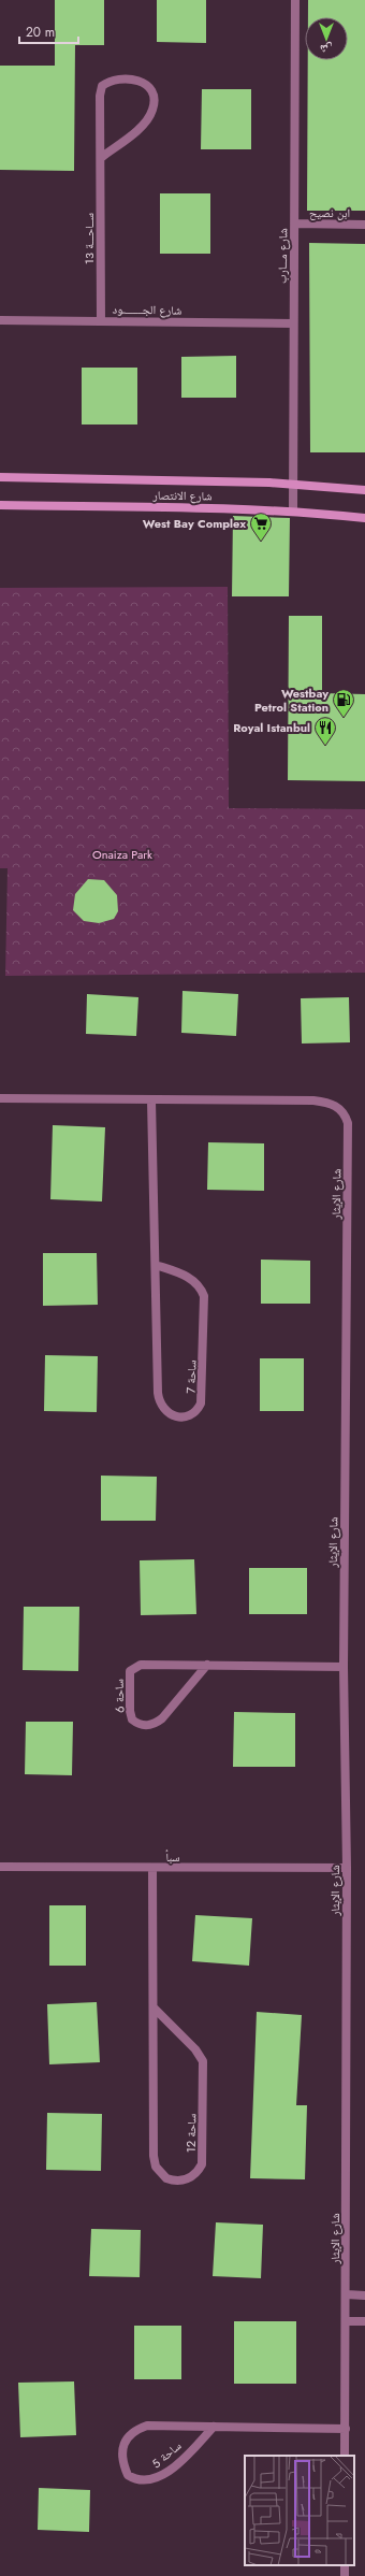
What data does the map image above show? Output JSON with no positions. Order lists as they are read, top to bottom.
{
  "streets": {
    "street": [
      "ابن نصيح",
      "ســاحـــة 13",
      "شارع مـــارب",
      "شارع الجــــــــود",
      "شارع الانتصار",
      "شارع الإيثار",
      "ساحة 7",
      "ساحة 6",
      "سبأ",
      "ساحة 12",
      "ساحة 5"
    ]
  },
  "crossings": [
    ["ابن نصيح", "شارع مـــارب"],
    ["ســاحـــة 13", "شارع الجــــــــود"],
    ["شارع مـــارب", "شارع الجــــــــود"],
    ["شارع مـــارب", "شارع الانتصار"],
    ["شارع الإيثار", "ساحة 7"],
    ["شارع الإيثار", "ساحة 6"],
    ["شارع الإيثار", "سبأ"],
    ["شارع الإيثار", "ساحة 5"],
    ["سبأ", "ساحة 12"]
  ],
  "parks": ["Onaiza Park"],
  "places": {
    "supermarket": ["West Bay Complex"],
    "fuel station": ["Westbay Petrol Station"],
    "restaurant": ["Royal Istanbul"]
  },
  "scale_bar": "20 m",
  "north": "bottom"
}
